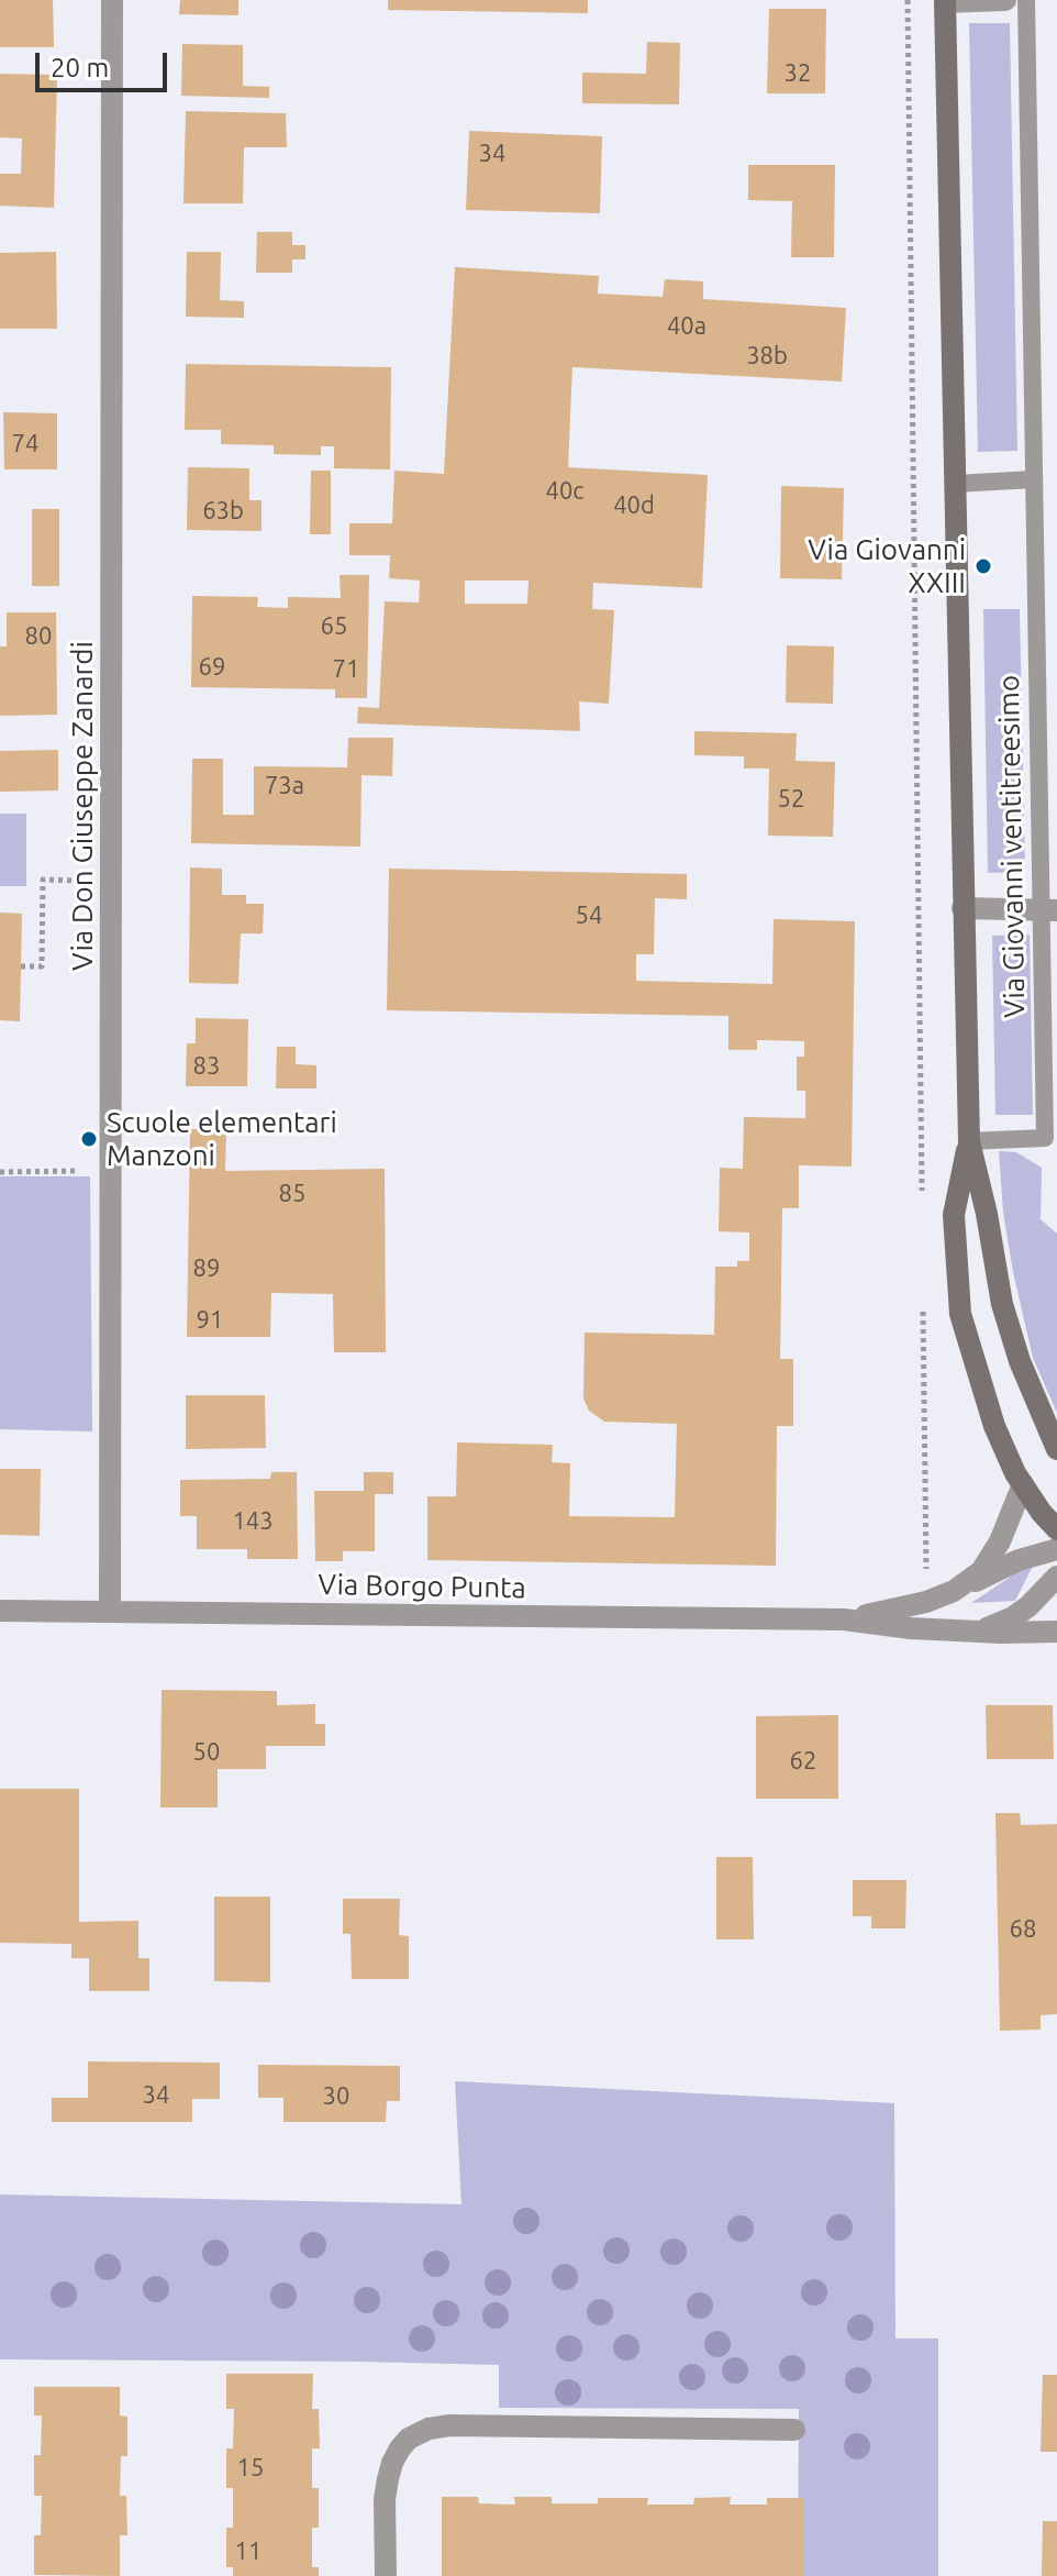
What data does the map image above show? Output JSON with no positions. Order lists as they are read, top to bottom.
{
  "streets": {
    "street": ["Via Don Giuseppe Zanardi", "Via Giovanni ventitreesimo", "Via Borgo Punta"]
  },
  "crossings": [
    ["Via Don Giuseppe Zanardi", "Via Borgo Punta"],
    ["Via Giovanni ventitreesimo", "Via Borgo Punta"]
  ],
  "places": ["Via Giovanni XXIII", "Scuole elementari Manzoni"],
  "house_numbers": [
    "32",
    "34",
    "40a",
    "38b",
    "74",
    "40c",
    "40d",
    "63b",
    "65",
    "80",
    "69",
    "71",
    "73a",
    "52",
    "54",
    "83",
    "85",
    "89",
    "91",
    "143",
    "50",
    "62",
    "68",
    "34",
    "30",
    "15",
    "11"
  ],
  "scale_bar": "20 m"
}
